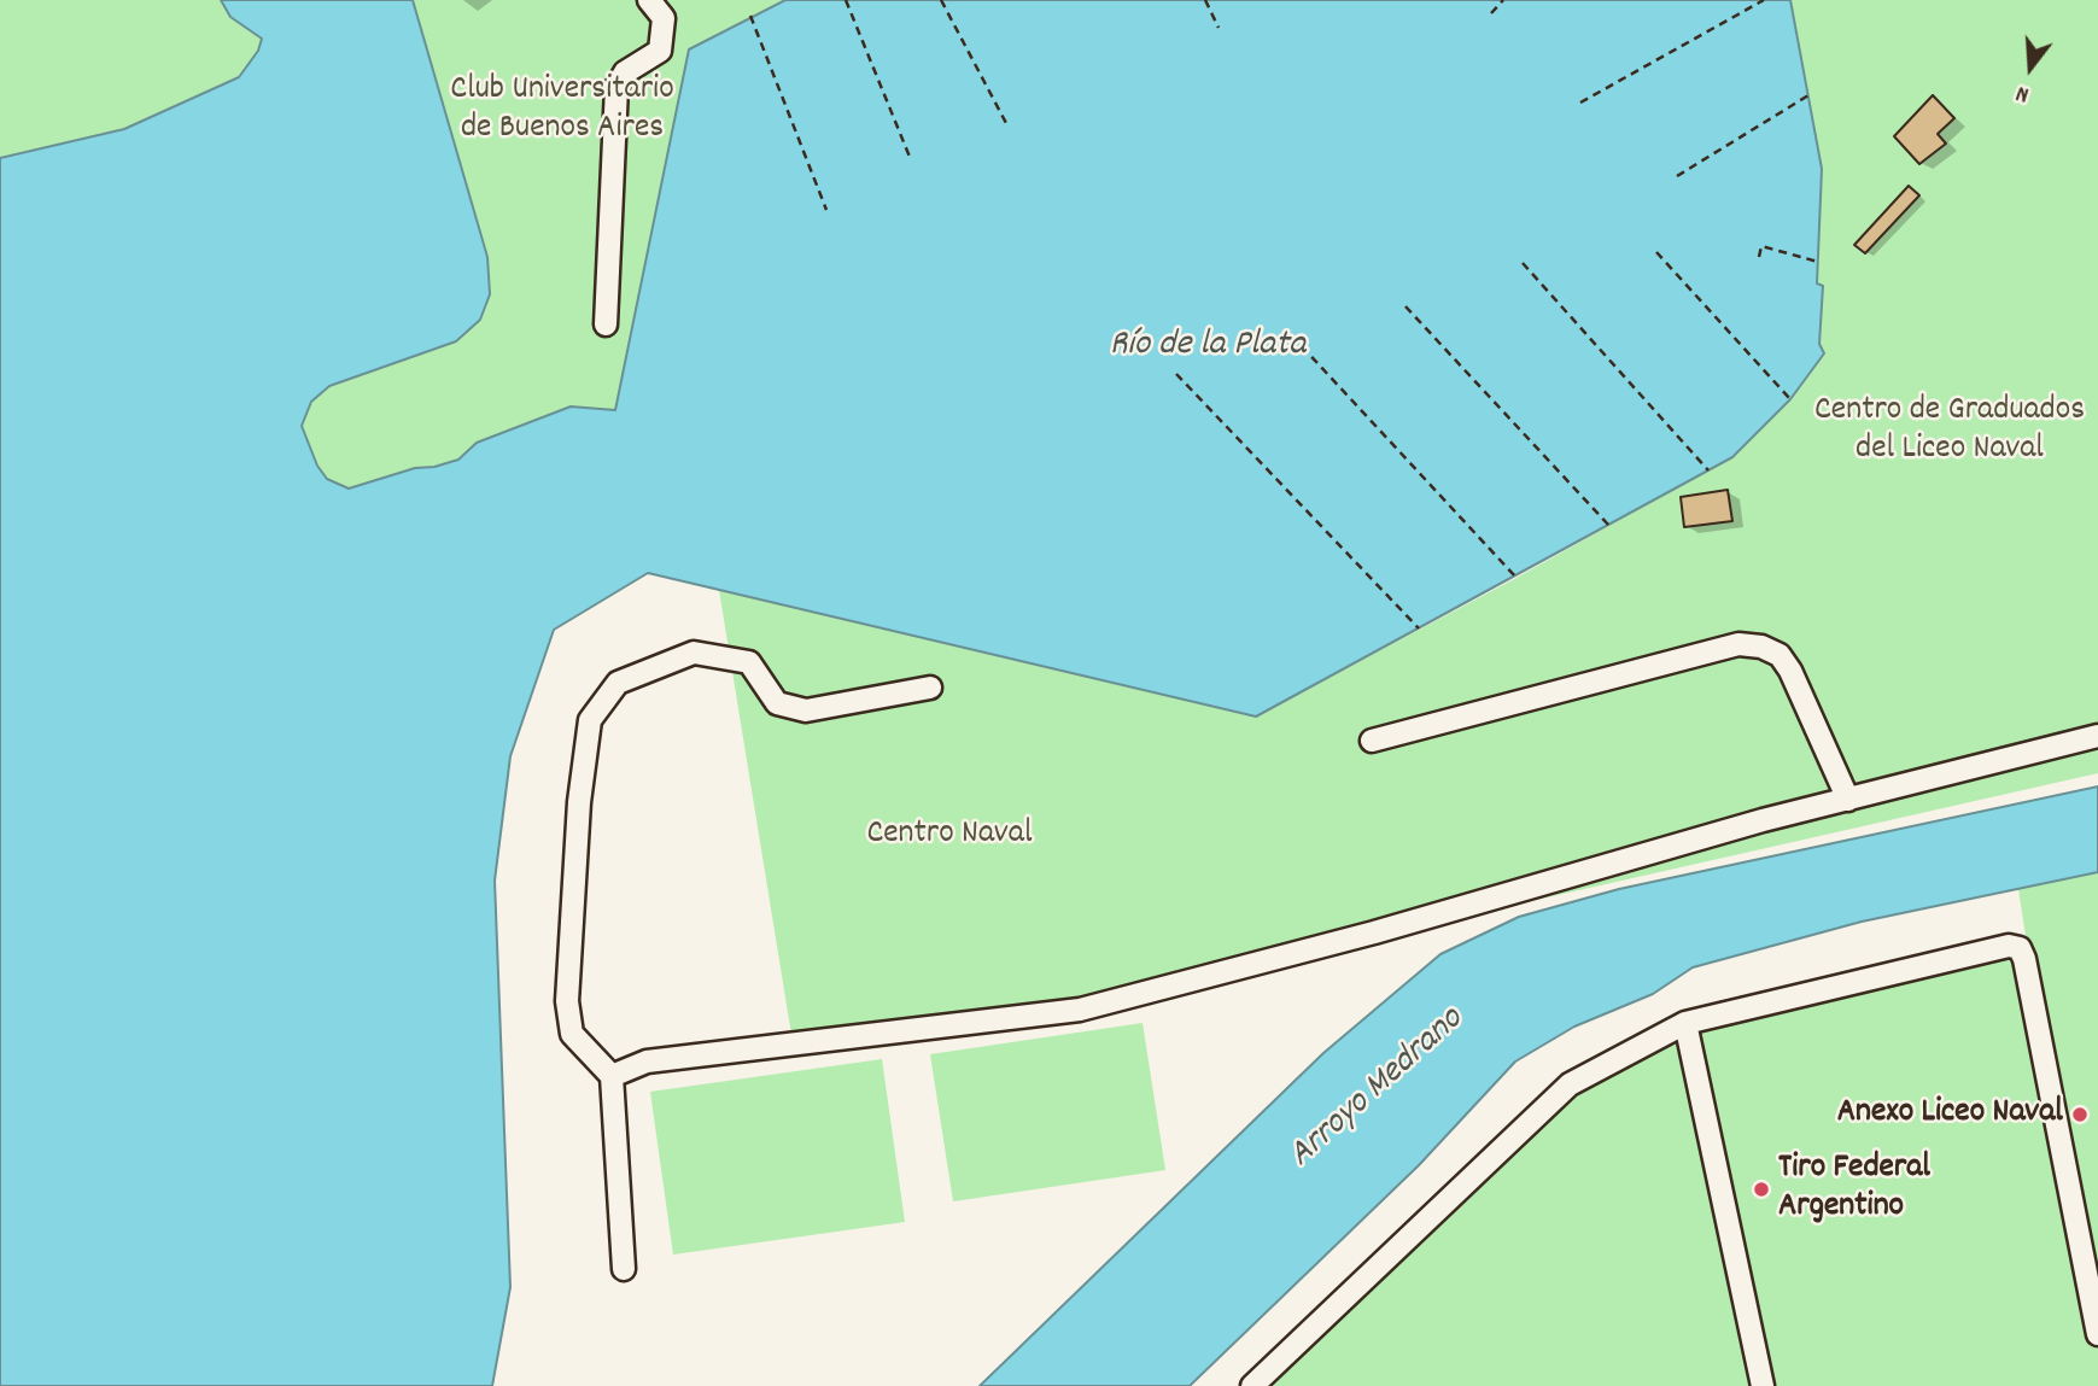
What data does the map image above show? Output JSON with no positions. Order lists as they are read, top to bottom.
{
  "water": ["Río de la Plata", "Arroyo Medrano"],
  "parks": ["Club Universitario de Buenos Aires", "Centro de Graduados del Liceo Naval", "Centro Naval"],
  "places": ["Anexo Liceo Naval", "Tiro Federal Argentino"],
  "north": "bottom"
}
